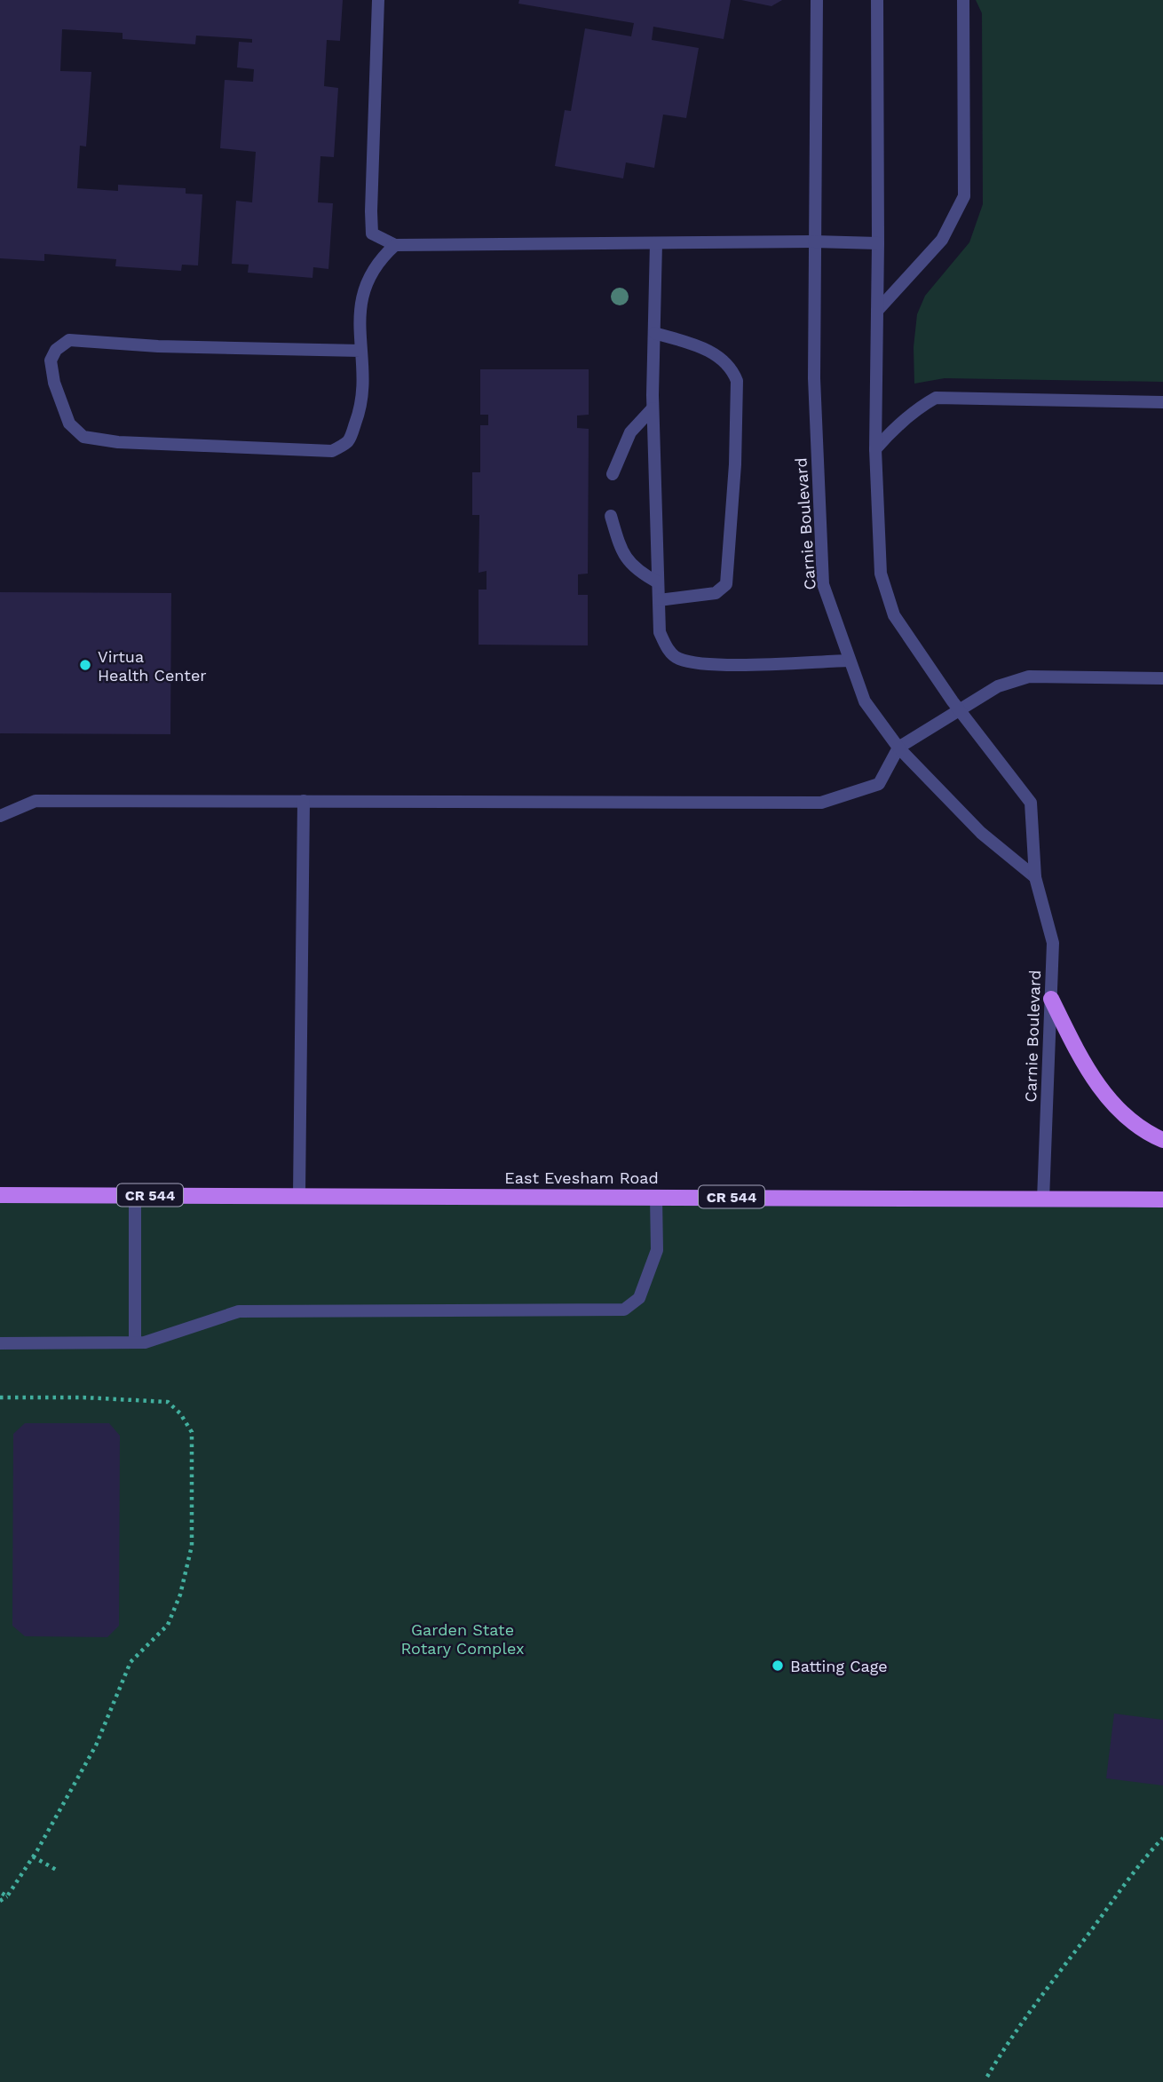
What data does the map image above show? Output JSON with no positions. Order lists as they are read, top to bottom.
{
  "streets": {
    "main road": ["East Evesham Road", "CR 544"],
    "street": ["Carnie Boulevard"]
  },
  "crossings": [
    ["Carnie Boulevard", "East Evesham Road"]
  ],
  "parks": ["Garden State Rotary Complex"],
  "places": ["Virtua Health Center", "Batting Cage"]
}
